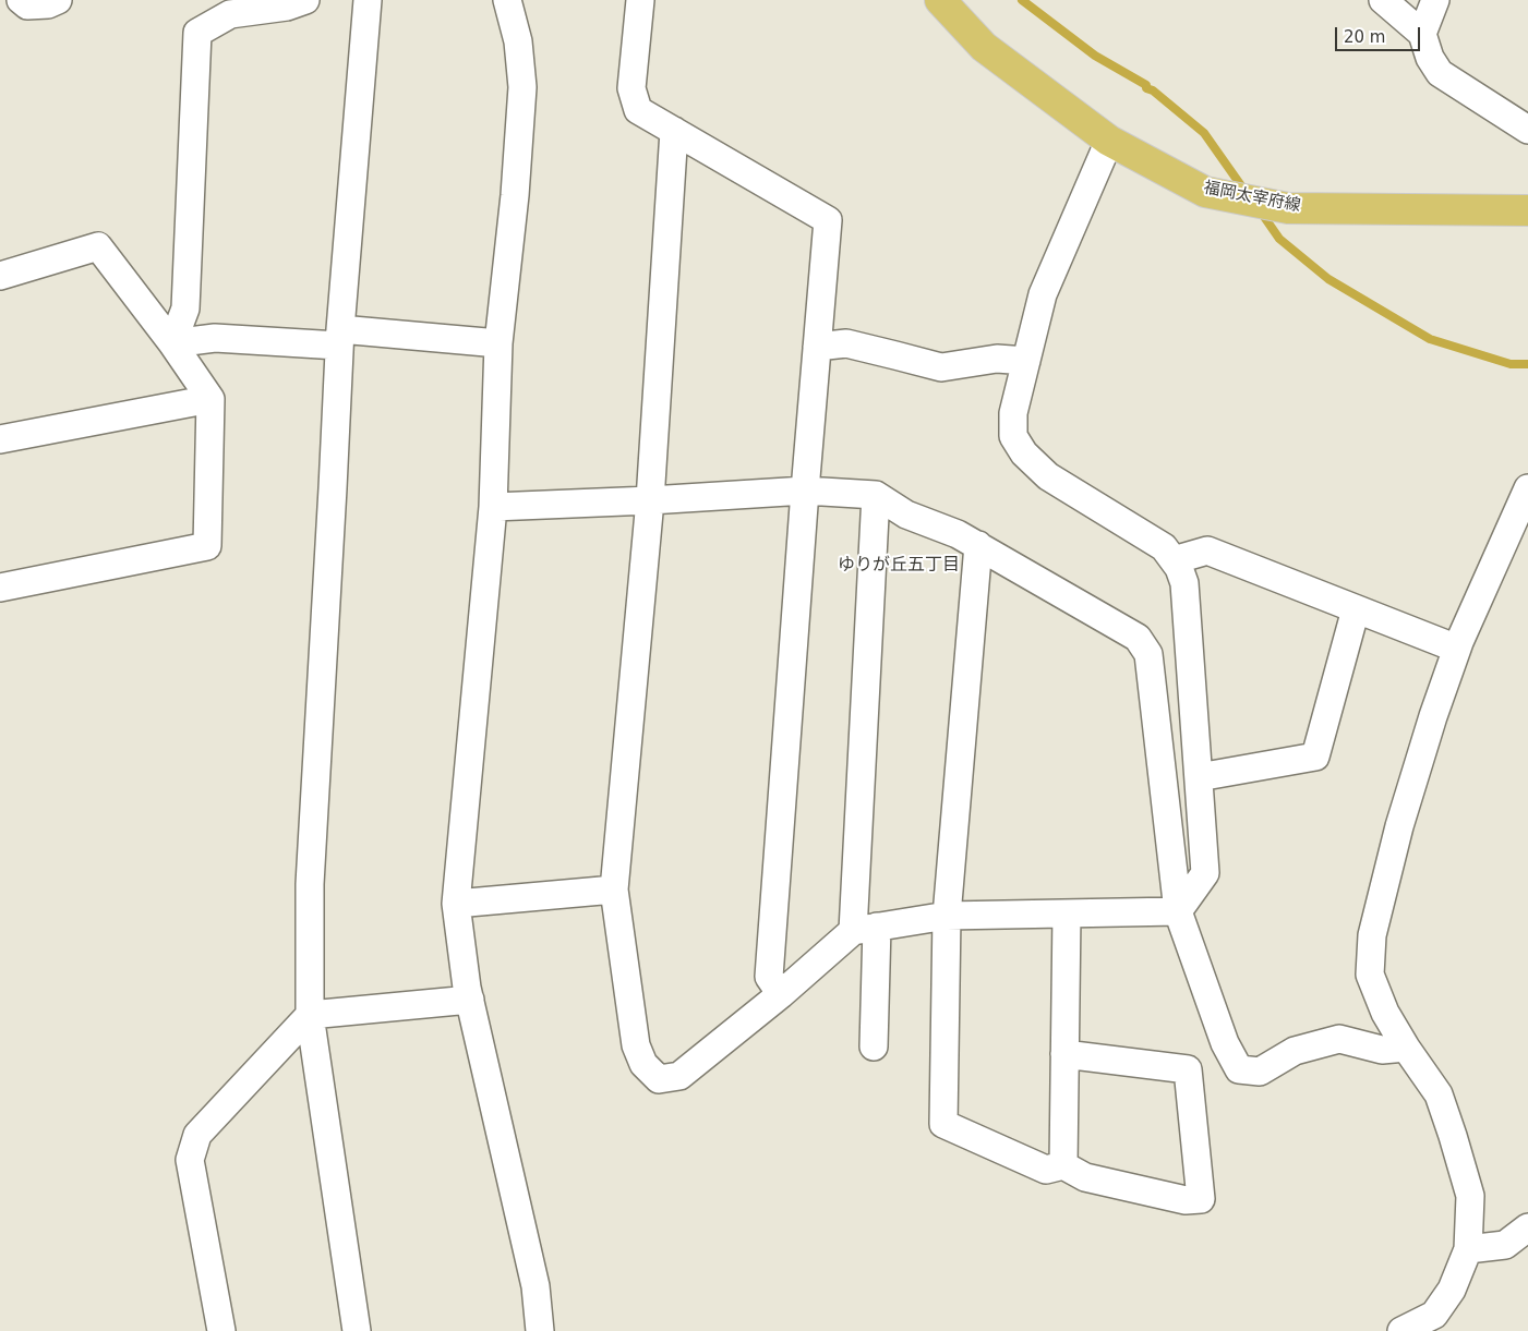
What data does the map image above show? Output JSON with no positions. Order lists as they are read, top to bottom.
{
  "streets": {
    "main road": ["福岡太宰府線"]
  },
  "districts": ["ゆりが丘五丁目"],
  "scale_bar": "20 m"
}
